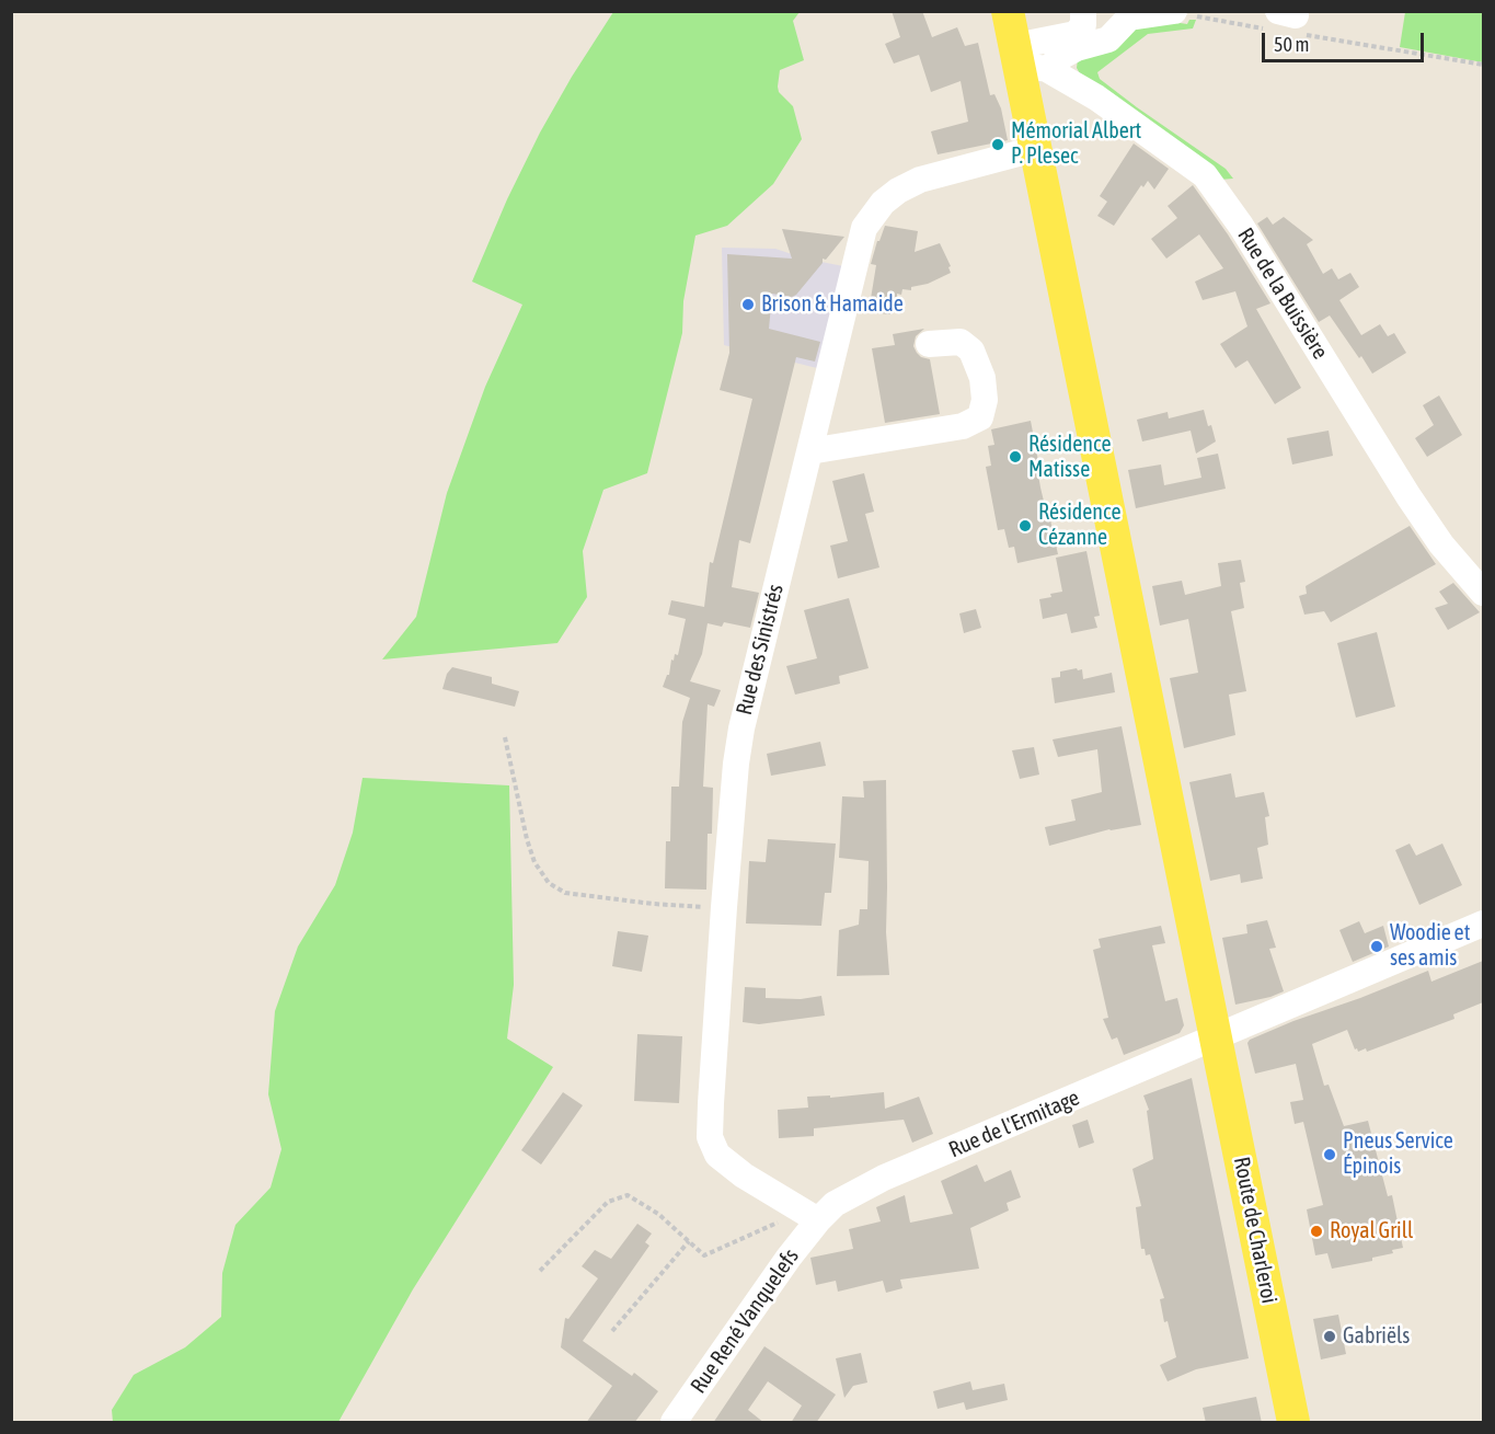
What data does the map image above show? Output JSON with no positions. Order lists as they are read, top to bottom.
{
  "streets": {
    "main road": ["Route de Charleroi"],
    "street": [
      "Rue de la Buissière",
      "Rue des Sinistrés",
      "Rue de l'Ermitage",
      "Rue René Vanquelefs"
    ]
  },
  "crossings": [
    ["Rue de la Buissière", "Route de Charleroi"],
    ["Rue des Sinistrés", "Rue de l'Ermitage"],
    ["Rue des Sinistrés", "Route de Charleroi"],
    ["Rue des Sinistrés", "Rue René Vanquelefs"],
    ["Rue de l'Ermitage", "Route de Charleroi"],
    ["Rue de l'Ermitage", "Rue René Vanquelefs"]
  ],
  "places": [
    "Mémorial Albert P. Plesec",
    "Brison & Hamaide",
    "Résidence Matisse",
    "Résidence Cézanne",
    "Woodie et ses amis",
    "Pneus Service Épinois",
    "Royal Grill",
    "Gabriëls"
  ],
  "scale_bar": "50 m"
}
